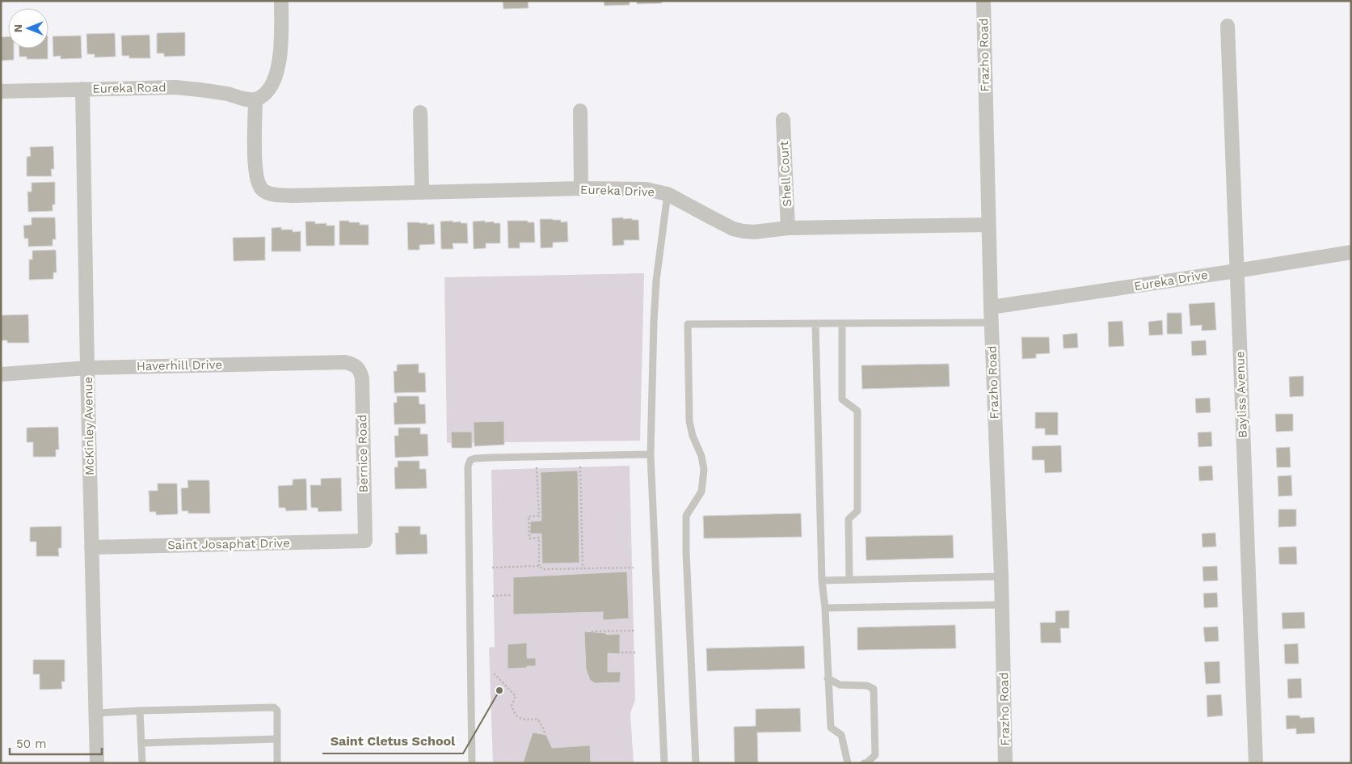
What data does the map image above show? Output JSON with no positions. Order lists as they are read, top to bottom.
{
  "streets": {
    "street": [
      "Frazho Road",
      "Eureka Road",
      "Shell Court",
      "Eureka Drive",
      "Haverhill Drive",
      "Bayliss Avenue",
      "McKinley Avenue",
      "Bernice Road",
      "Saint Josaphat Drive"
    ]
  },
  "crossings": [
    ["Frazho Road", "Eureka Drive"],
    ["Eureka Road", "Eureka Drive"],
    ["Eureka Road", "McKinley Avenue"],
    ["Shell Court", "Eureka Drive"],
    ["Eureka Drive", "Bayliss Avenue"],
    ["Haverhill Drive", "McKinley Avenue"],
    ["Haverhill Drive", "Bernice Road"],
    ["McKinley Avenue", "Saint Josaphat Drive"],
    ["Bernice Road", "Saint Josaphat Drive"]
  ],
  "places": ["Saint Cletus School"],
  "scale_bar": "50 m",
  "north": "left"
}
